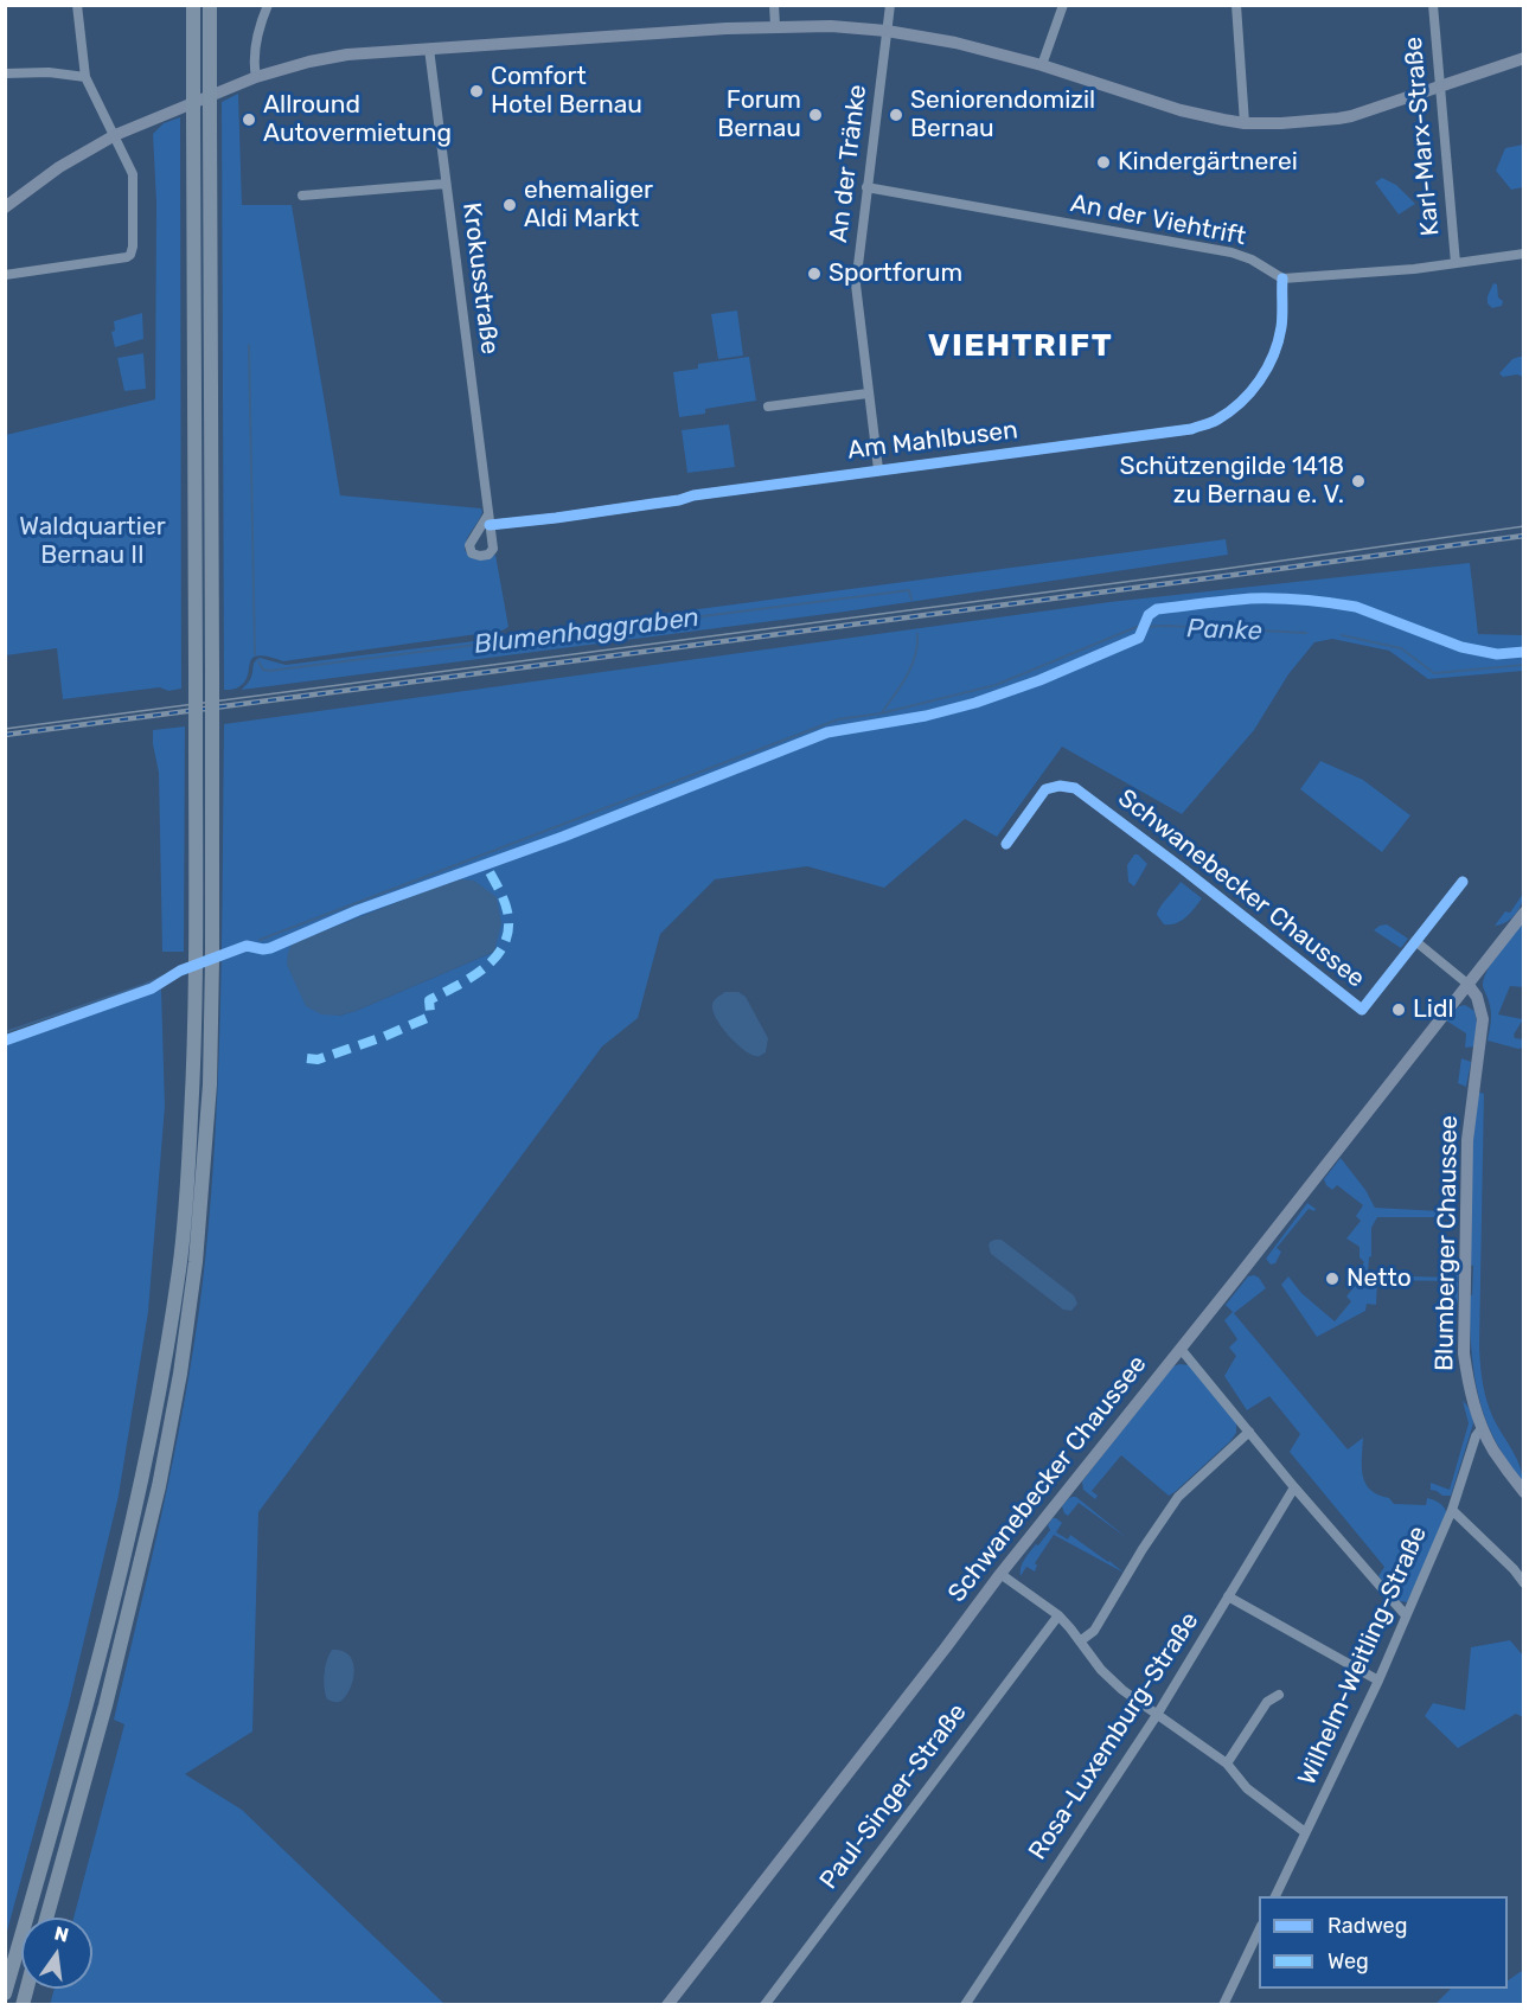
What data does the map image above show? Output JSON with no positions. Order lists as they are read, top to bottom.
{
  "streets": {
    "main road": ["Schwanebecker Chaussee", "Blumberger Chaussee"],
    "street": [
      "Karl-Marx-Straße",
      "An der Tränke",
      "An der Viehtrift",
      "Krokusstraße",
      "Am Mahlbusen",
      "Wilhelm-Weitling-Straße",
      "Rosa-Luxemburg-Straße",
      "Paul-Singer-Straße"
    ]
  },
  "crossings": [
    ["An der Tränke", "An der Viehtrift"],
    ["An der Tränke", "Am Mahlbusen"],
    ["An der Viehtrift", "Am Mahlbusen"],
    ["Krokusstraße", "Am Mahlbusen"],
    ["Schwanebecker Chaussee", "Blumberger Chaussee"],
    ["Blumberger Chaussee", "Wilhelm-Weitling-Straße"]
  ],
  "districts": ["VIEHTRIFT"],
  "water": ["Panke", "Blumenhaggraben"],
  "parks": ["Waldquartier Bernau II"],
  "places": [
    "Comfort Hotel Bernau",
    "Forum Bernau",
    "Seniorendomizil Bernau",
    "Allround Autovermietung",
    "Kindergärtnerei",
    "ehemaliger Aldi Markt",
    "Sportforum",
    "Schützengilde 1418 zu Bernau e. V.",
    "Lidl",
    "Netto"
  ],
  "legend": ["Radweg", "Weg"],
  "north": "top"
}
